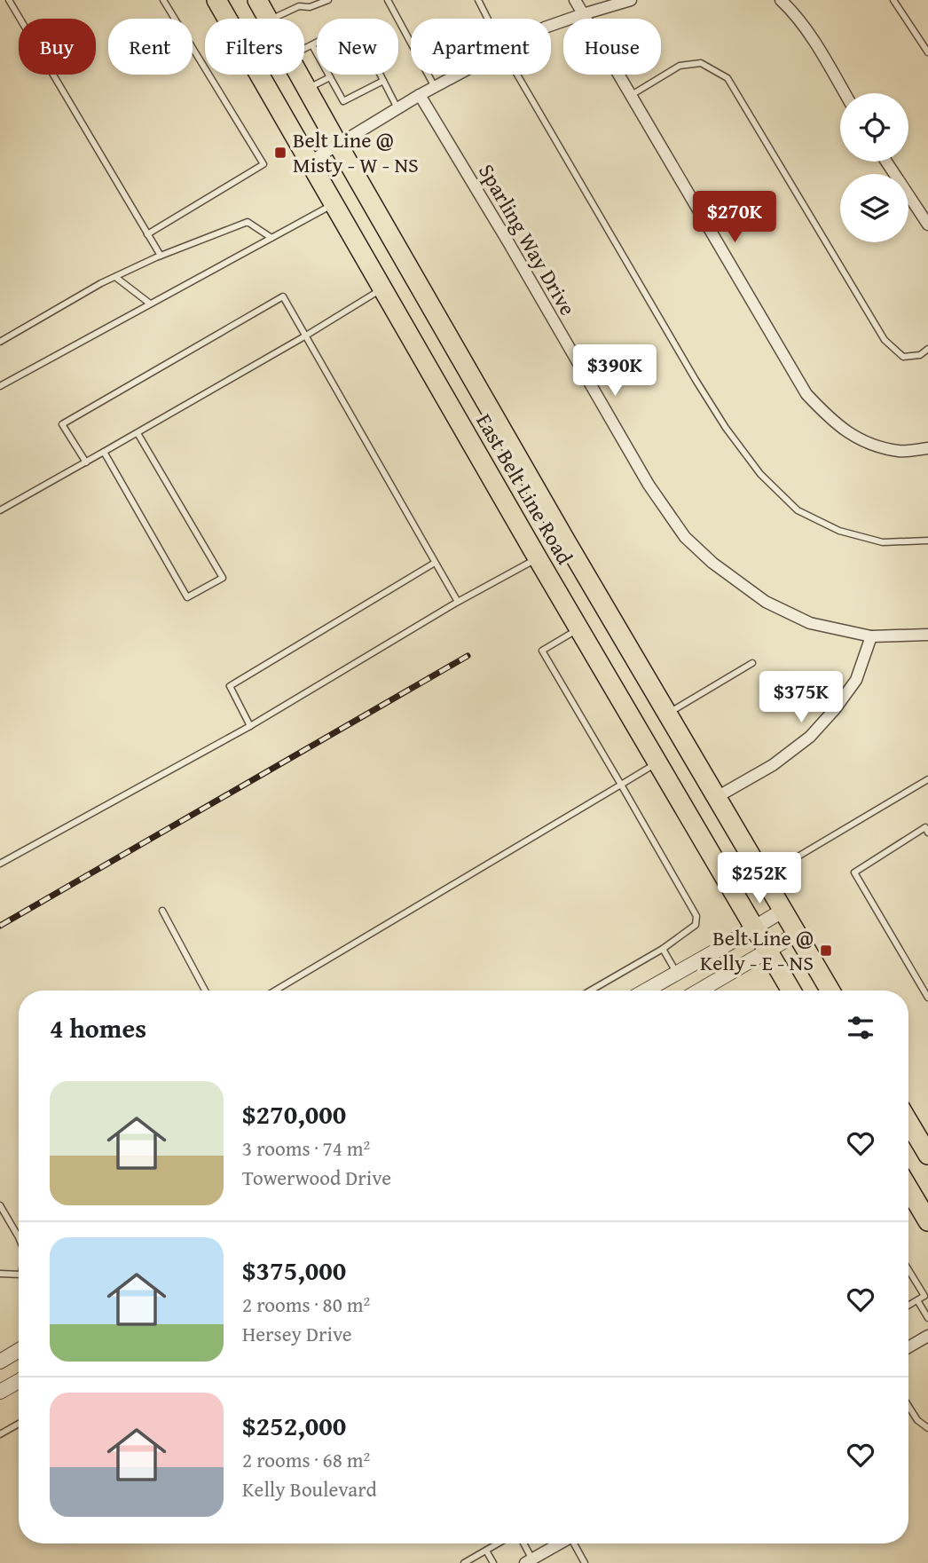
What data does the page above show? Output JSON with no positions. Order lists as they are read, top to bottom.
{
  "streets": {
    "main road": ["East Belt Line Road"],
    "street": ["Sparling Way Drive"]
  },
  "places": {
    "transit": ["Belt Line @ Misty - W - NS", "Belt Line @ Kelly - E - NS"]
  },
  "page": {
    "chip": [
      "Buy",
      "Rent",
      "Filters",
      "New",
      "Apartment",
      "House"
    ],
    "price": [
      "$270K",
      "$390K",
      "$375K",
      "$252K"
    ],
    "heading": "4 homes",
    "list": [
      {
        "name": "$270,000",
        "note": "3 rooms · 74 m² · Towerwood Drive"
      },
      {
        "name": "$375,000",
        "note": "2 rooms · 80 m² · Hersey Drive"
      },
      {
        "name": "$252,000",
        "note": "2 rooms · 68 m² · Kelly Boulevard"
      }
    ]
  }
}
